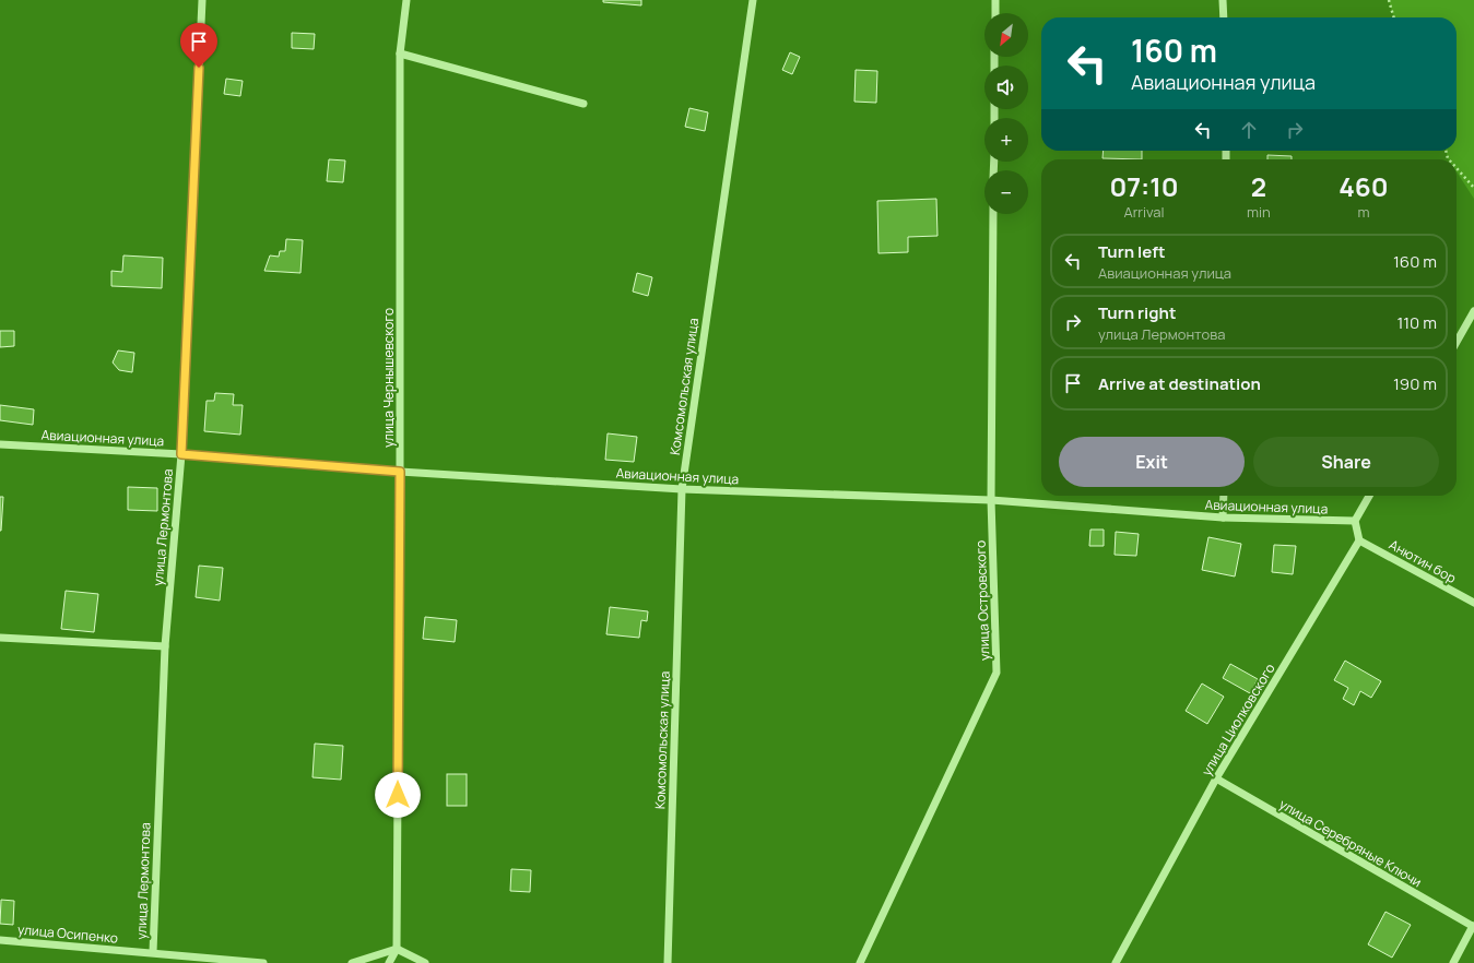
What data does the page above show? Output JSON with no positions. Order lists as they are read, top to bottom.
{
  "streets": {
    "street": [
      "улица Чернышевского",
      "Комсомольская улица",
      "Авиационная улица",
      "улица Лермонтова",
      "Анютин бор",
      "улица Островского",
      "улица Циолковского",
      "улица Серебряные Ключи",
      "улица Осипенко"
    ]
  },
  "crossings": [
    ["улица Чернышевского", "Авиационная улица"],
    ["Комсомольская улица", "Авиационная улица"],
    ["Авиационная улица", "улица Лермонтова"],
    ["Авиационная улица", "улица Островского"],
    ["улица Лермонтова", "улица Осипенко"],
    ["Анютин бор", "улица Циолковского"],
    ["улица Циолковского", "улица Серебряные Ключи"]
  ],
  "north": "bottom left",
  "page": {
    "map_buttons": ["+", "−"],
    "turn": ["160 m", "Авиационная улица"],
    "eta": [
      "07:10",
      "Arrival",
      "2",
      "min",
      "460",
      "m"
    ],
    "list": [
      {
        "name": "Turn left",
        "note": "Авиационная улица",
        "value": "160 m"
      },
      {
        "name": "Turn right",
        "note": "улица Лермонтова",
        "value": "110 m"
      },
      {
        "name": "Arrive at destination",
        "value": "190 m"
      }
    ],
    "buttons": ["Exit", "Share"]
  }
}
